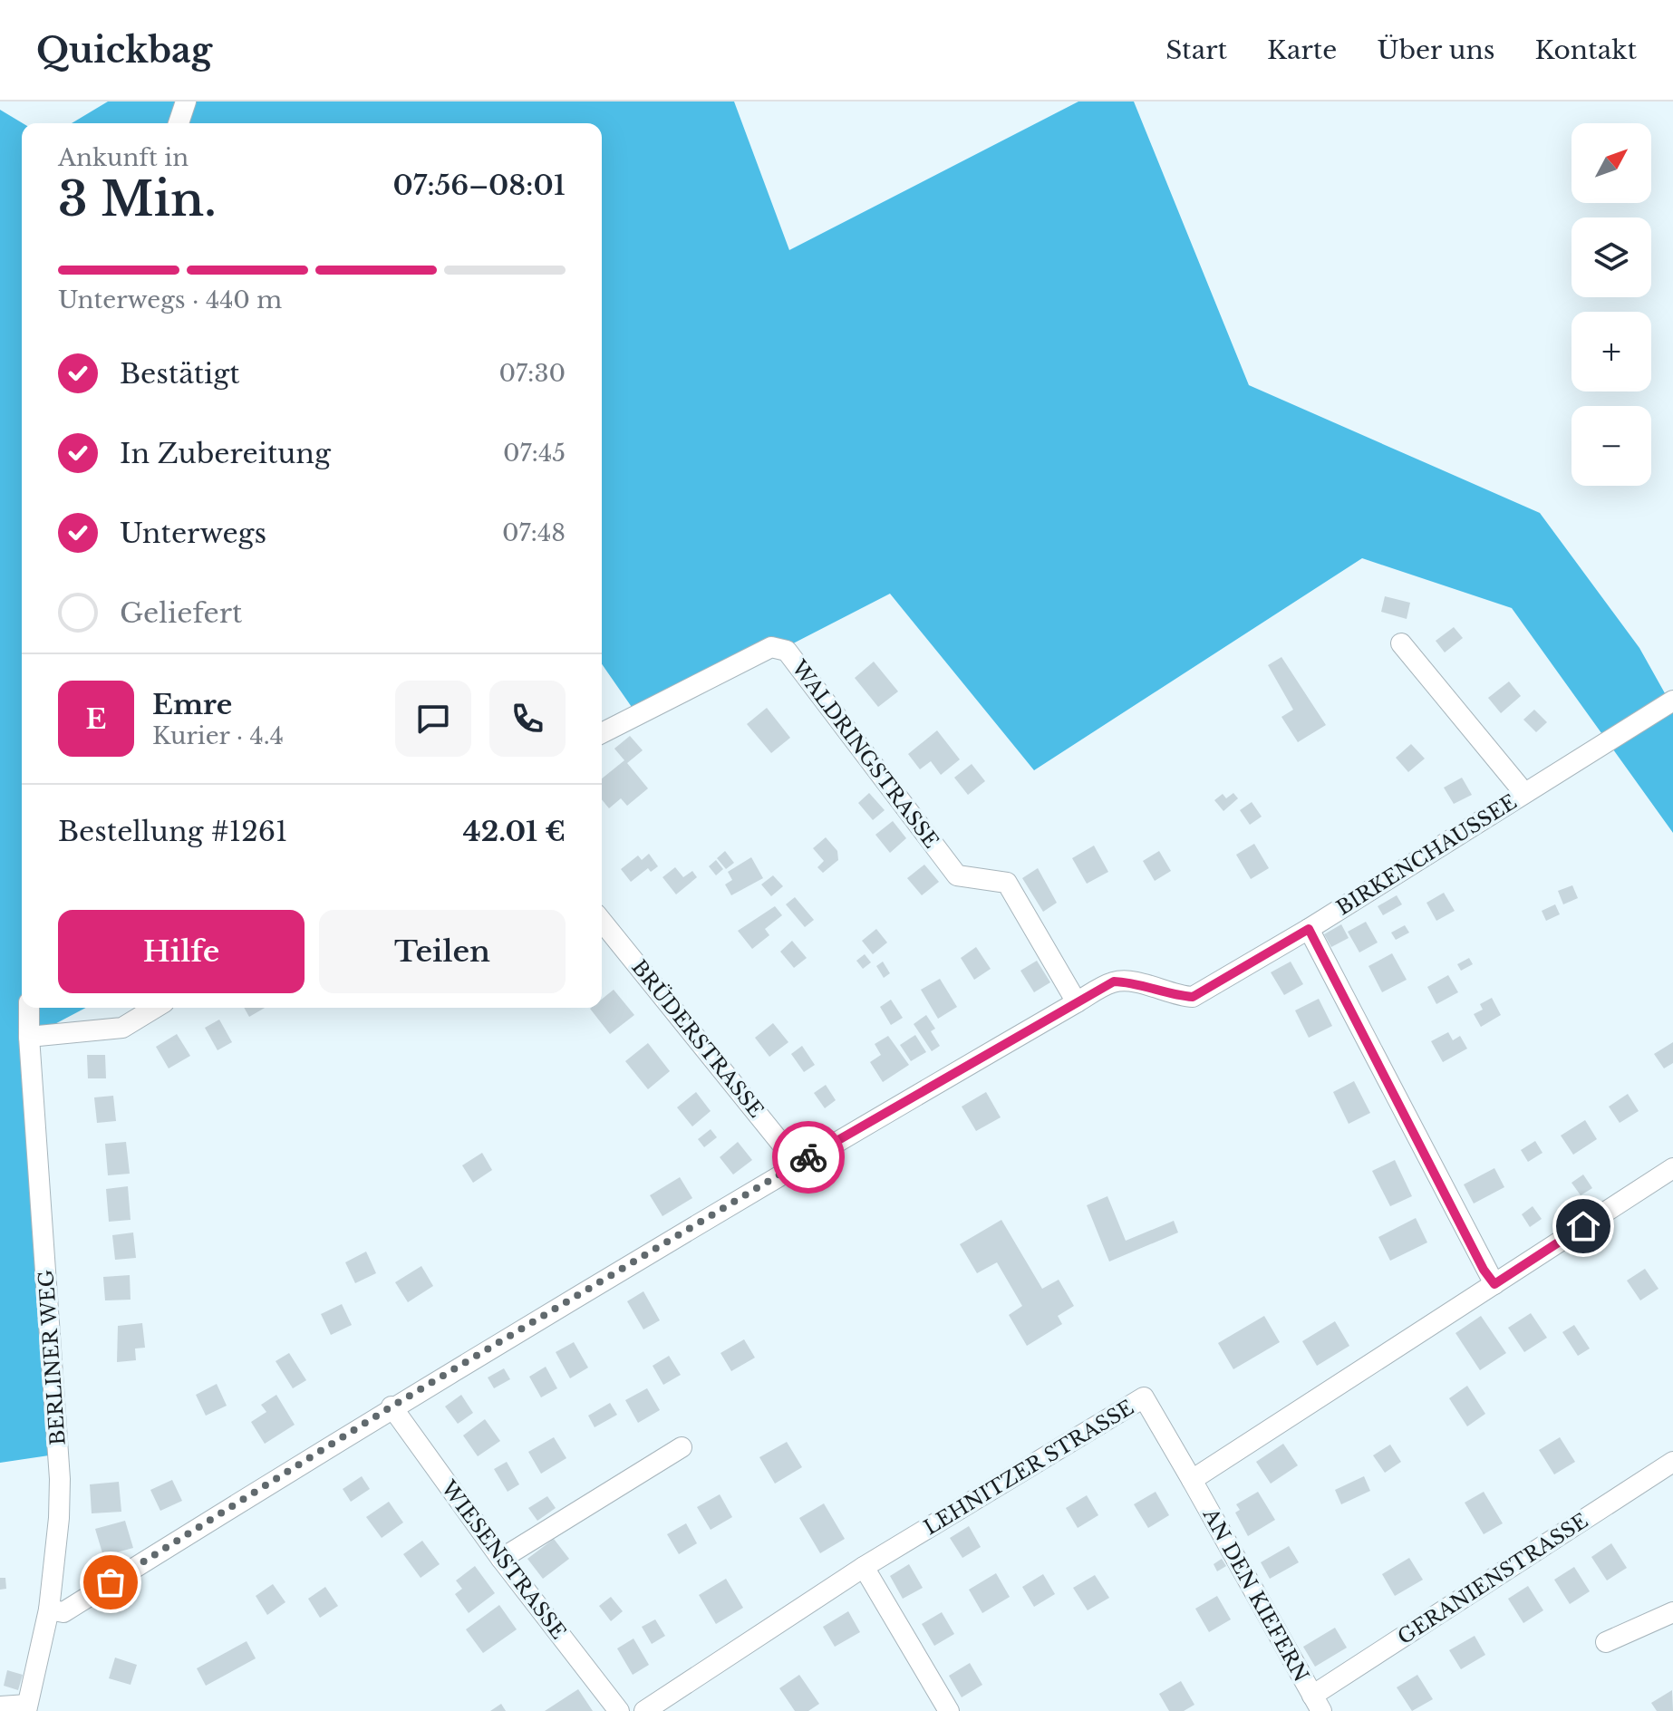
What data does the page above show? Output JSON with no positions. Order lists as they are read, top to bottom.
{
  "streets": {
    "street": [
      "WALDRINGSTRASSE",
      "BIRKENCHAUSSEE",
      "BRÜDERSTRASSE",
      "BERLINER WEG",
      "LEHNITZER STRASSE",
      "WIESENSTRASSE",
      "GERANIENSTRASSE",
      "AN DEN KIEFERN"
    ]
  },
  "crossings": [
    ["WALDRINGSTRASSE", "BIRKENCHAUSSEE"],
    ["BIRKENCHAUSSEE", "BRÜDERSTRASSE"],
    ["BIRKENCHAUSSEE", "BERLINER WEG"],
    ["BIRKENCHAUSSEE", "WIESENSTRASSE"],
    ["LEHNITZER STRASSE", "AN DEN KIEFERN"],
    ["GERANIENSTRASSE", "AN DEN KIEFERN"]
  ],
  "north": "top right",
  "page": {
    "header": "Quickbag",
    "nav": [
      "Start",
      "Karte",
      "Über uns",
      "Kontakt"
    ],
    "map_buttons": ["+", "−"],
    "heading": ["3 Min.", "Ankunft in", "07:56–08:01"],
    "panel": [
      "Emre",
      "Kurier · 4.4",
      "Bestellung #1261",
      "42.01 €"
    ],
    "bar": "Unterwegs · 440 m",
    "list": [
      ["Bestätigt", "07:30"],
      ["In Zubereitung", "07:45"],
      ["Unterwegs", "07:48"],
      "Geliefert"
    ],
    "round": "E",
    "buttons": ["Hilfe", "Teilen"]
  }
}
